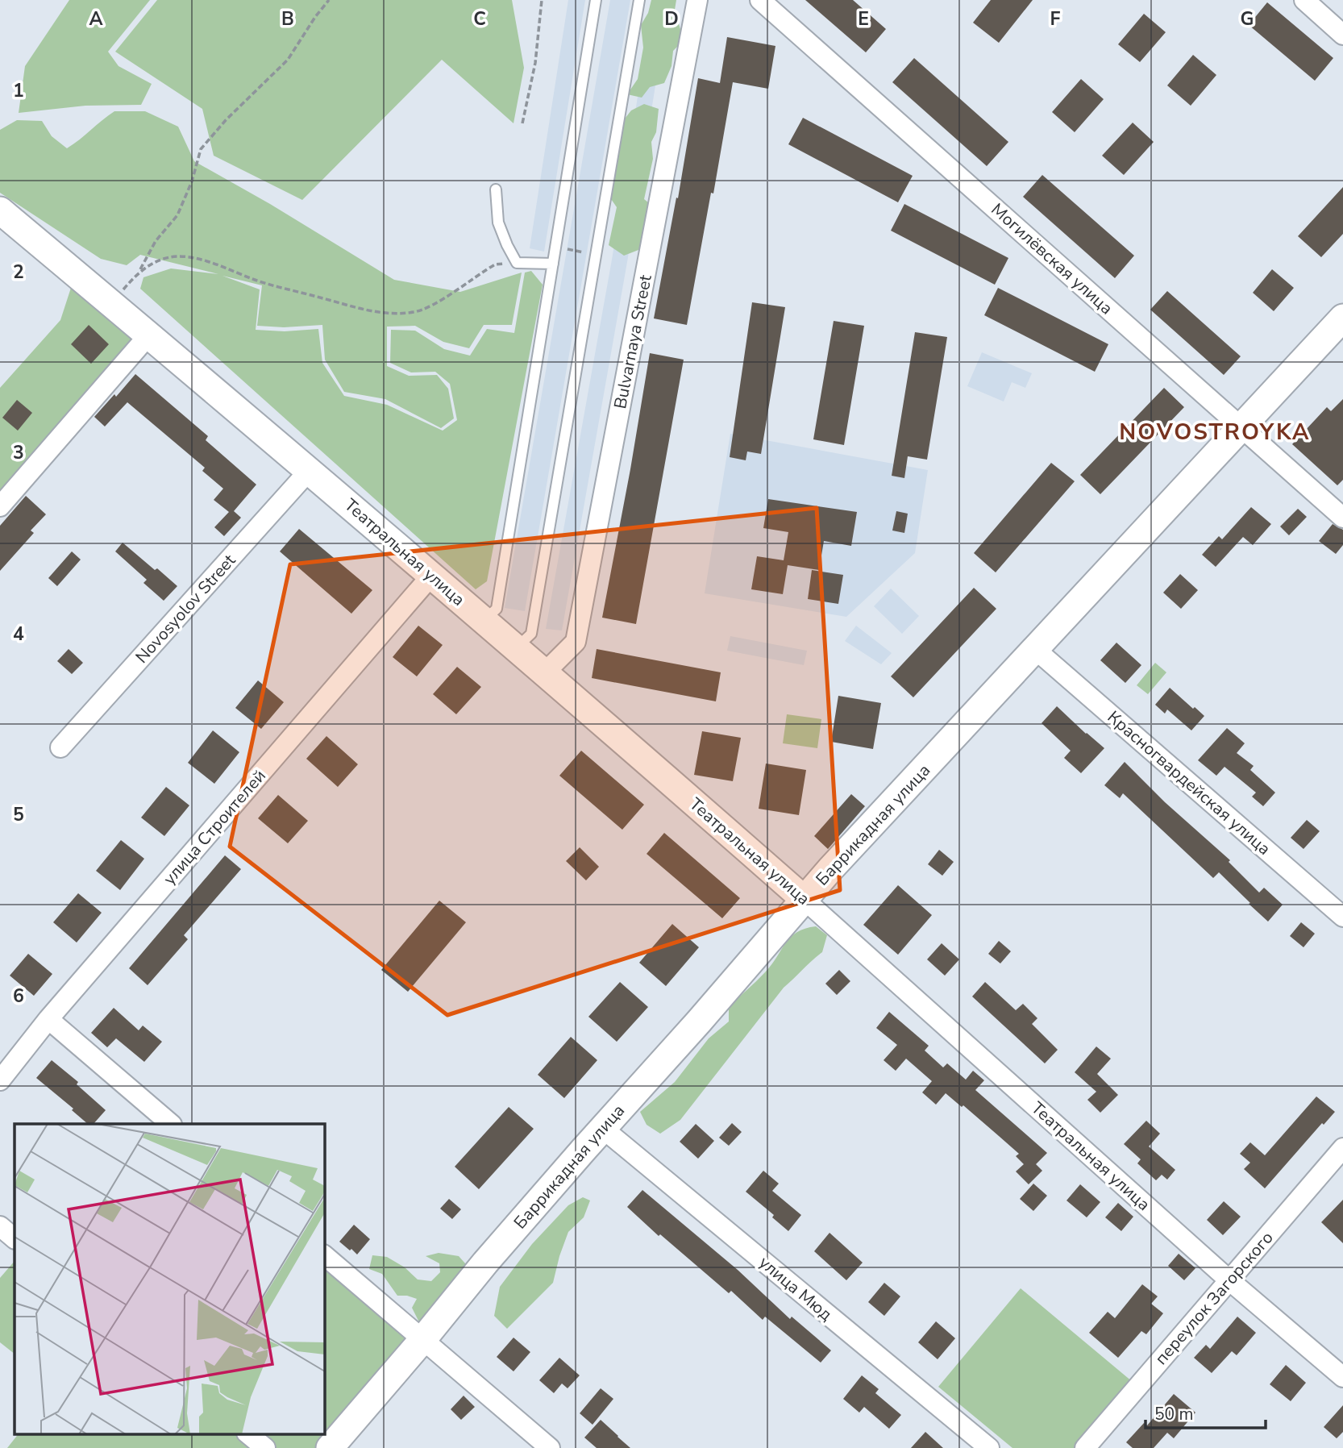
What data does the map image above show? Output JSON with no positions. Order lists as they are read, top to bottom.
{
  "streets": {
    "main road": ["Театральная улица", "Баррикадная улица"],
    "street": [
      "Могилёвская улица",
      "Bulvarnaya Street",
      "Novosyolov Street",
      "Красногвардейская улица",
      "улица Строителей",
      "улица Мюд",
      "переулок Загорского"
    ]
  },
  "crossings": [
    ["Могилёвская улица", "Баррикадная улица"],
    ["Bulvarnaya Street", "Театральная улица"],
    ["Театральная улица", "Novosyolov Street"],
    ["Театральная улица", "Баррикадная улица"],
    ["Театральная улица", "улица Строителей"],
    ["Театральная улица", "переулок Загорского"],
    ["Красногвардейская улица", "Баррикадная улица"],
    ["Баррикадная улица", "улица Мюд"]
  ],
  "districts": ["NOVOSTROYKA"],
  "scale_bar": "50 m",
  "grid": {
    "columns": [
      "A",
      "B",
      "C",
      "D",
      "E",
      "F",
      "G"
    ],
    "rows": [
      "1",
      "2",
      "3",
      "4",
      "5",
      "6"
    ]
  }
}
